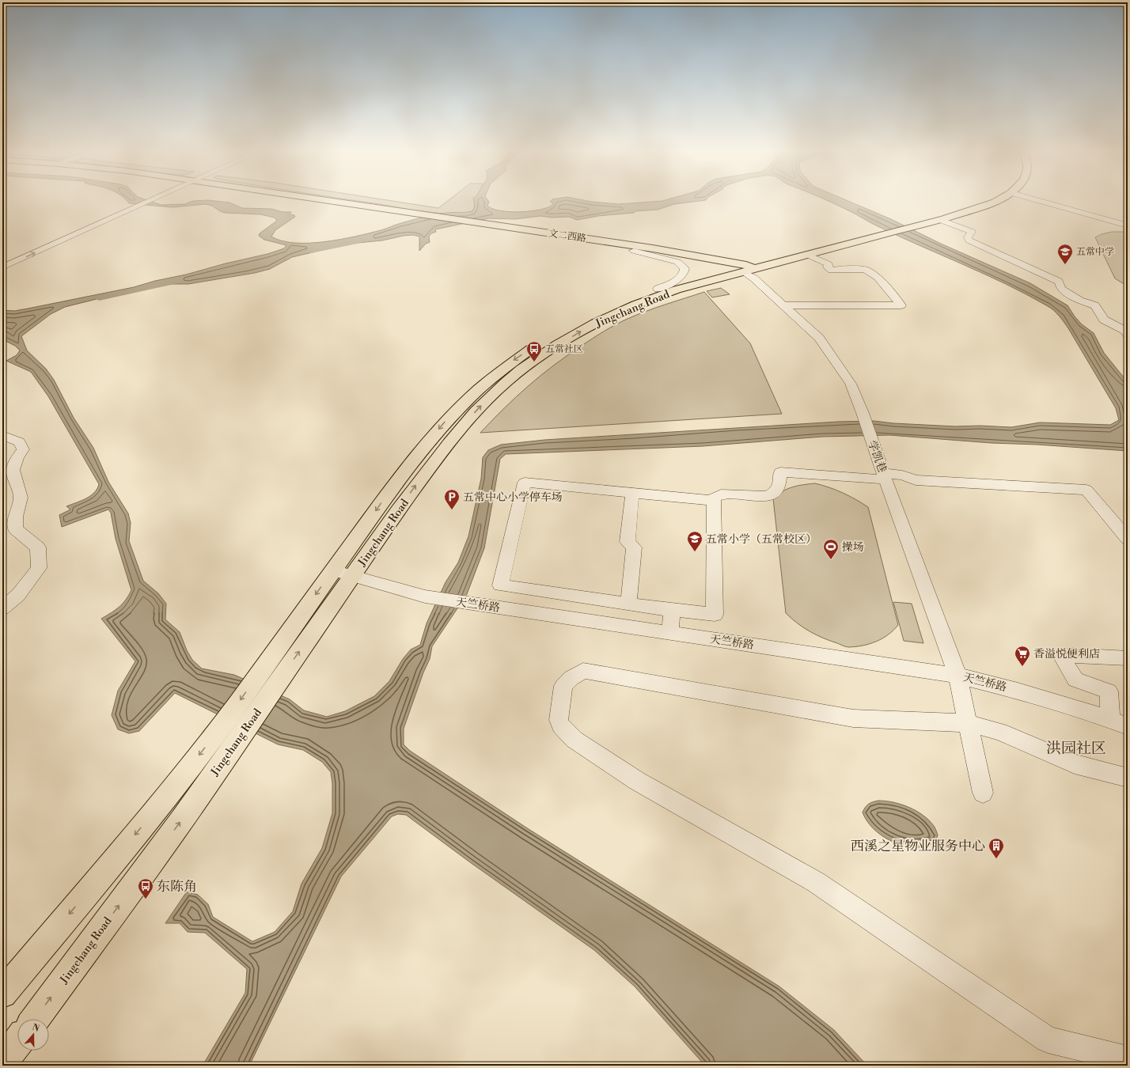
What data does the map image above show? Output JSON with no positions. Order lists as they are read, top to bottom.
{
  "streets": {
    "main road": ["文二西路", "Jingchang Road"],
    "street": ["学凯巷", "天竺桥路"]
  },
  "crossings": [
    ["文二西路", "Jingchang Road"],
    ["文二西路", "学凯巷"],
    ["Jingchang Road", "学凯巷"],
    ["Jingchang Road", "天竺桥路"],
    ["学凯巷", "天竺桥路"]
  ],
  "districts": ["洪园社区"],
  "places": {
    "school or university": ["五常中学", "五常小学（五常校区）"],
    "bus stop": ["五常社区", "东陈角"],
    "parking": ["五常中心小学停车场"],
    "sports": ["操场"],
    "supermarket": ["香溢悦便利店"],
    "building": ["西溪之星物业服务中心"]
  },
  "north": "top"
}
